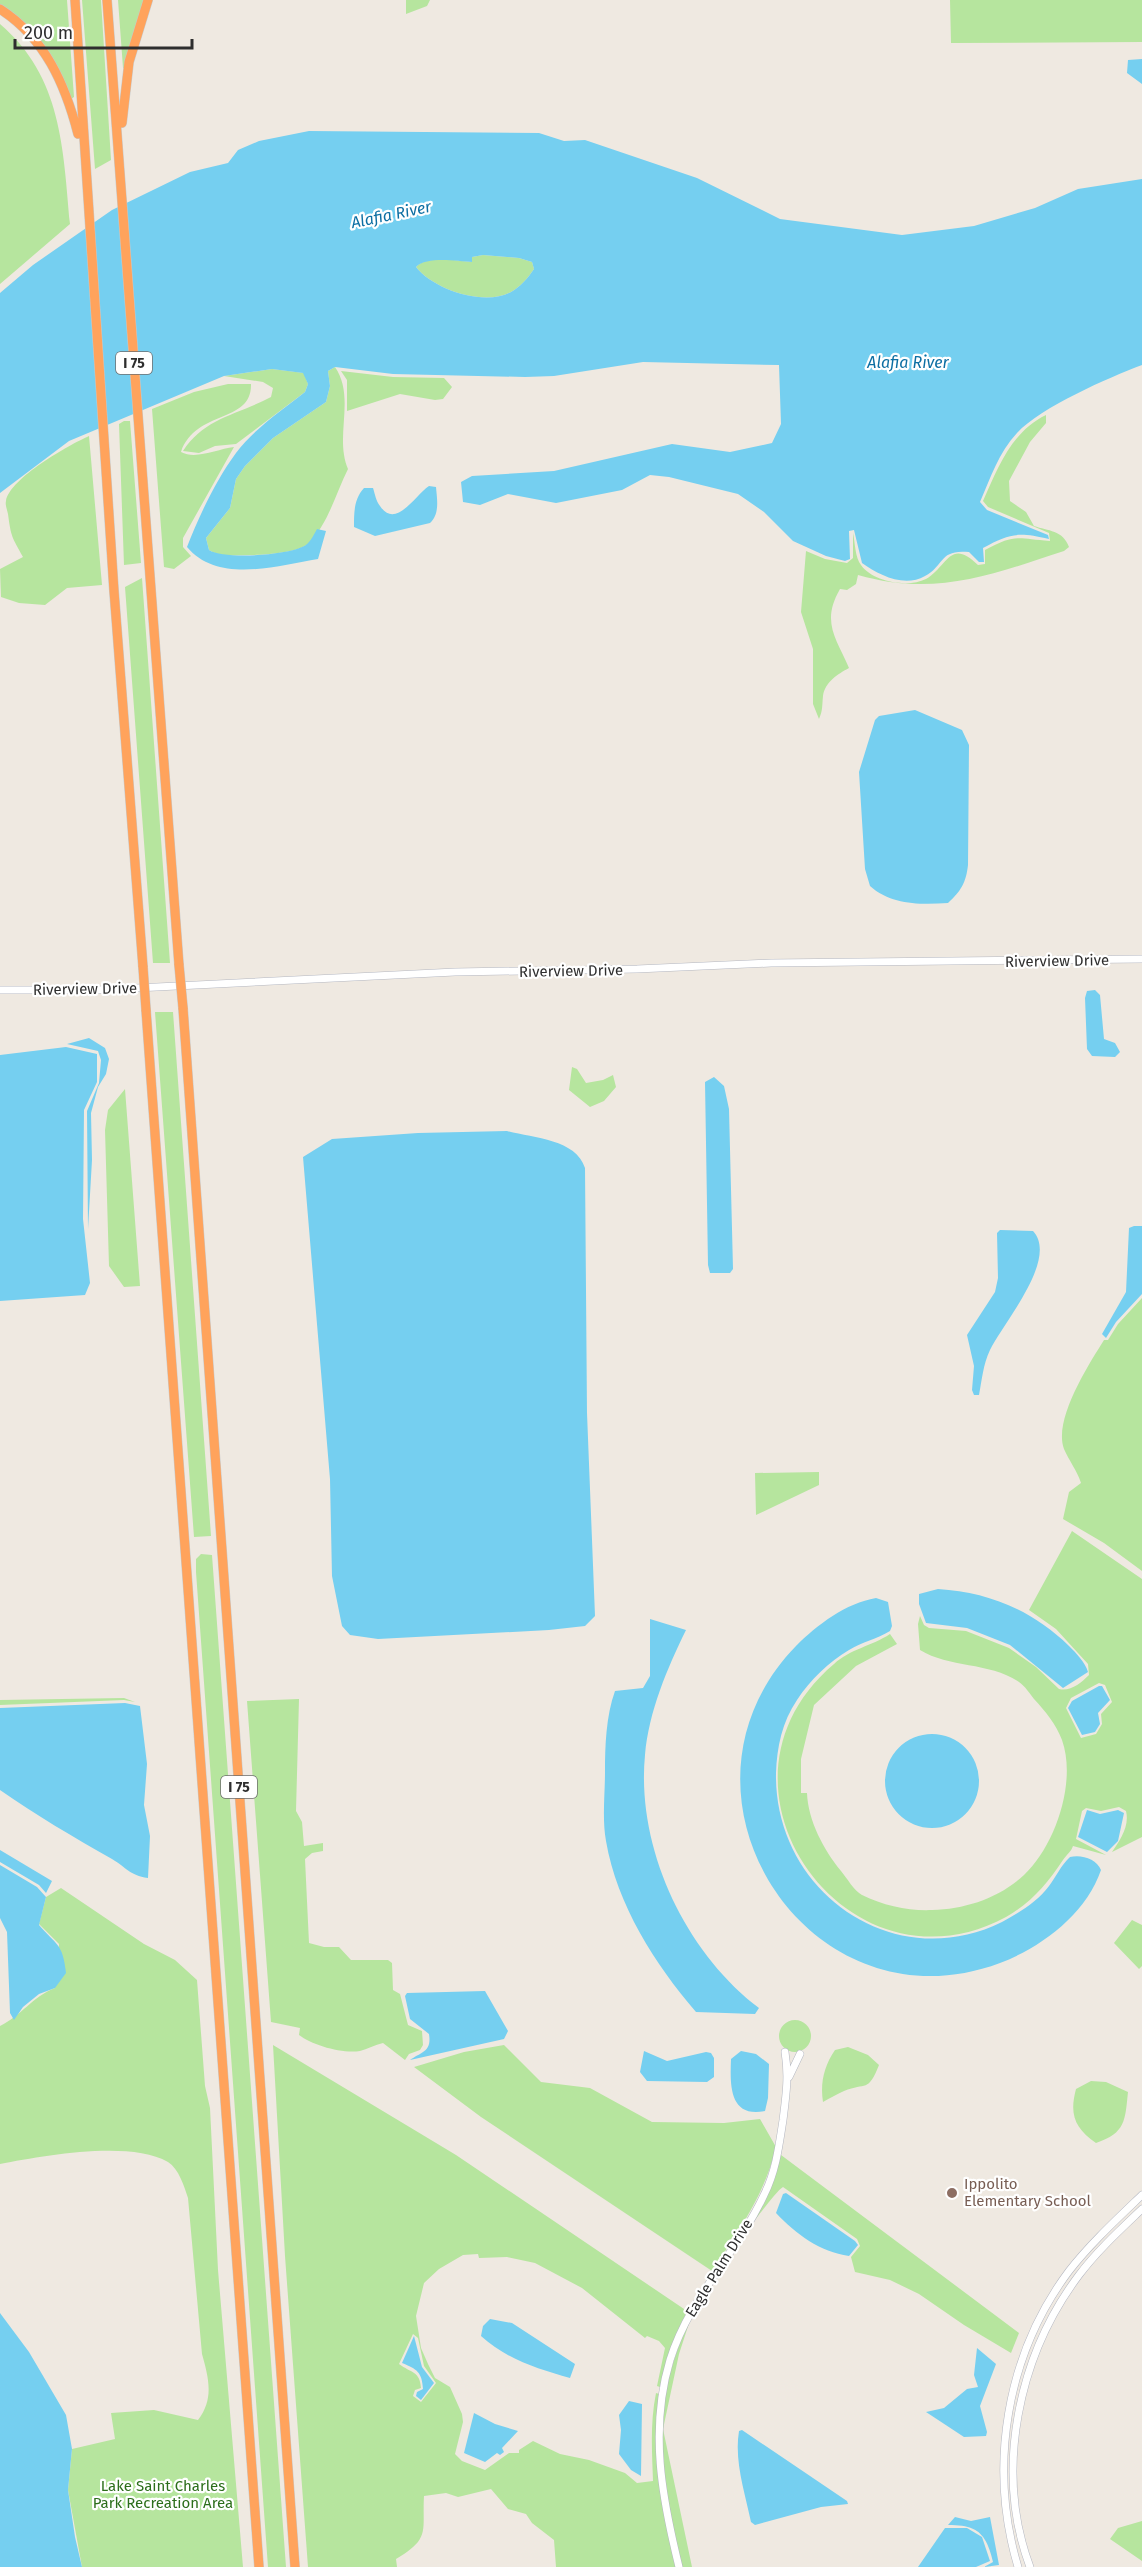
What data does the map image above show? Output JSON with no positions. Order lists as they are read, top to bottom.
{
  "streets": {
    "highway": ["I 75"],
    "street": ["Riverview Drive", "Eagle Palm Drive"]
  },
  "water": ["Alafia River"],
  "parks": ["Lake Saint Charles Park Recreation Area"],
  "places": ["Ippolito Elementary School"],
  "scale_bar": "200 m"
}
